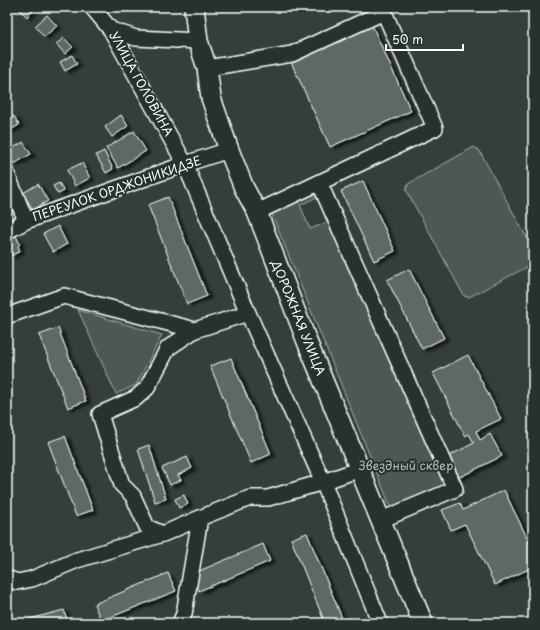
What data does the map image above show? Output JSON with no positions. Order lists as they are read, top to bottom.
{
  "streets": {
    "main road": ["ДОРОЖНАЯ УЛИЦА"],
    "street": ["УЛИЦА ГОЛОВИНА", "ПЕРЕУЛОК ОРДЖОНИКИДЗЕ"]
  },
  "crossings": [
    ["УЛИЦА ГОЛОВИНА", "ПЕРЕУЛОК ОРДЖОНИКИДЗЕ"],
    ["ПЕРЕУЛОК ОРДЖОНИКИДЗЕ", "ДОРОЖНАЯ УЛИЦА"]
  ],
  "parks": ["Звездный сквер"],
  "scale_bar": "50 m"
}
